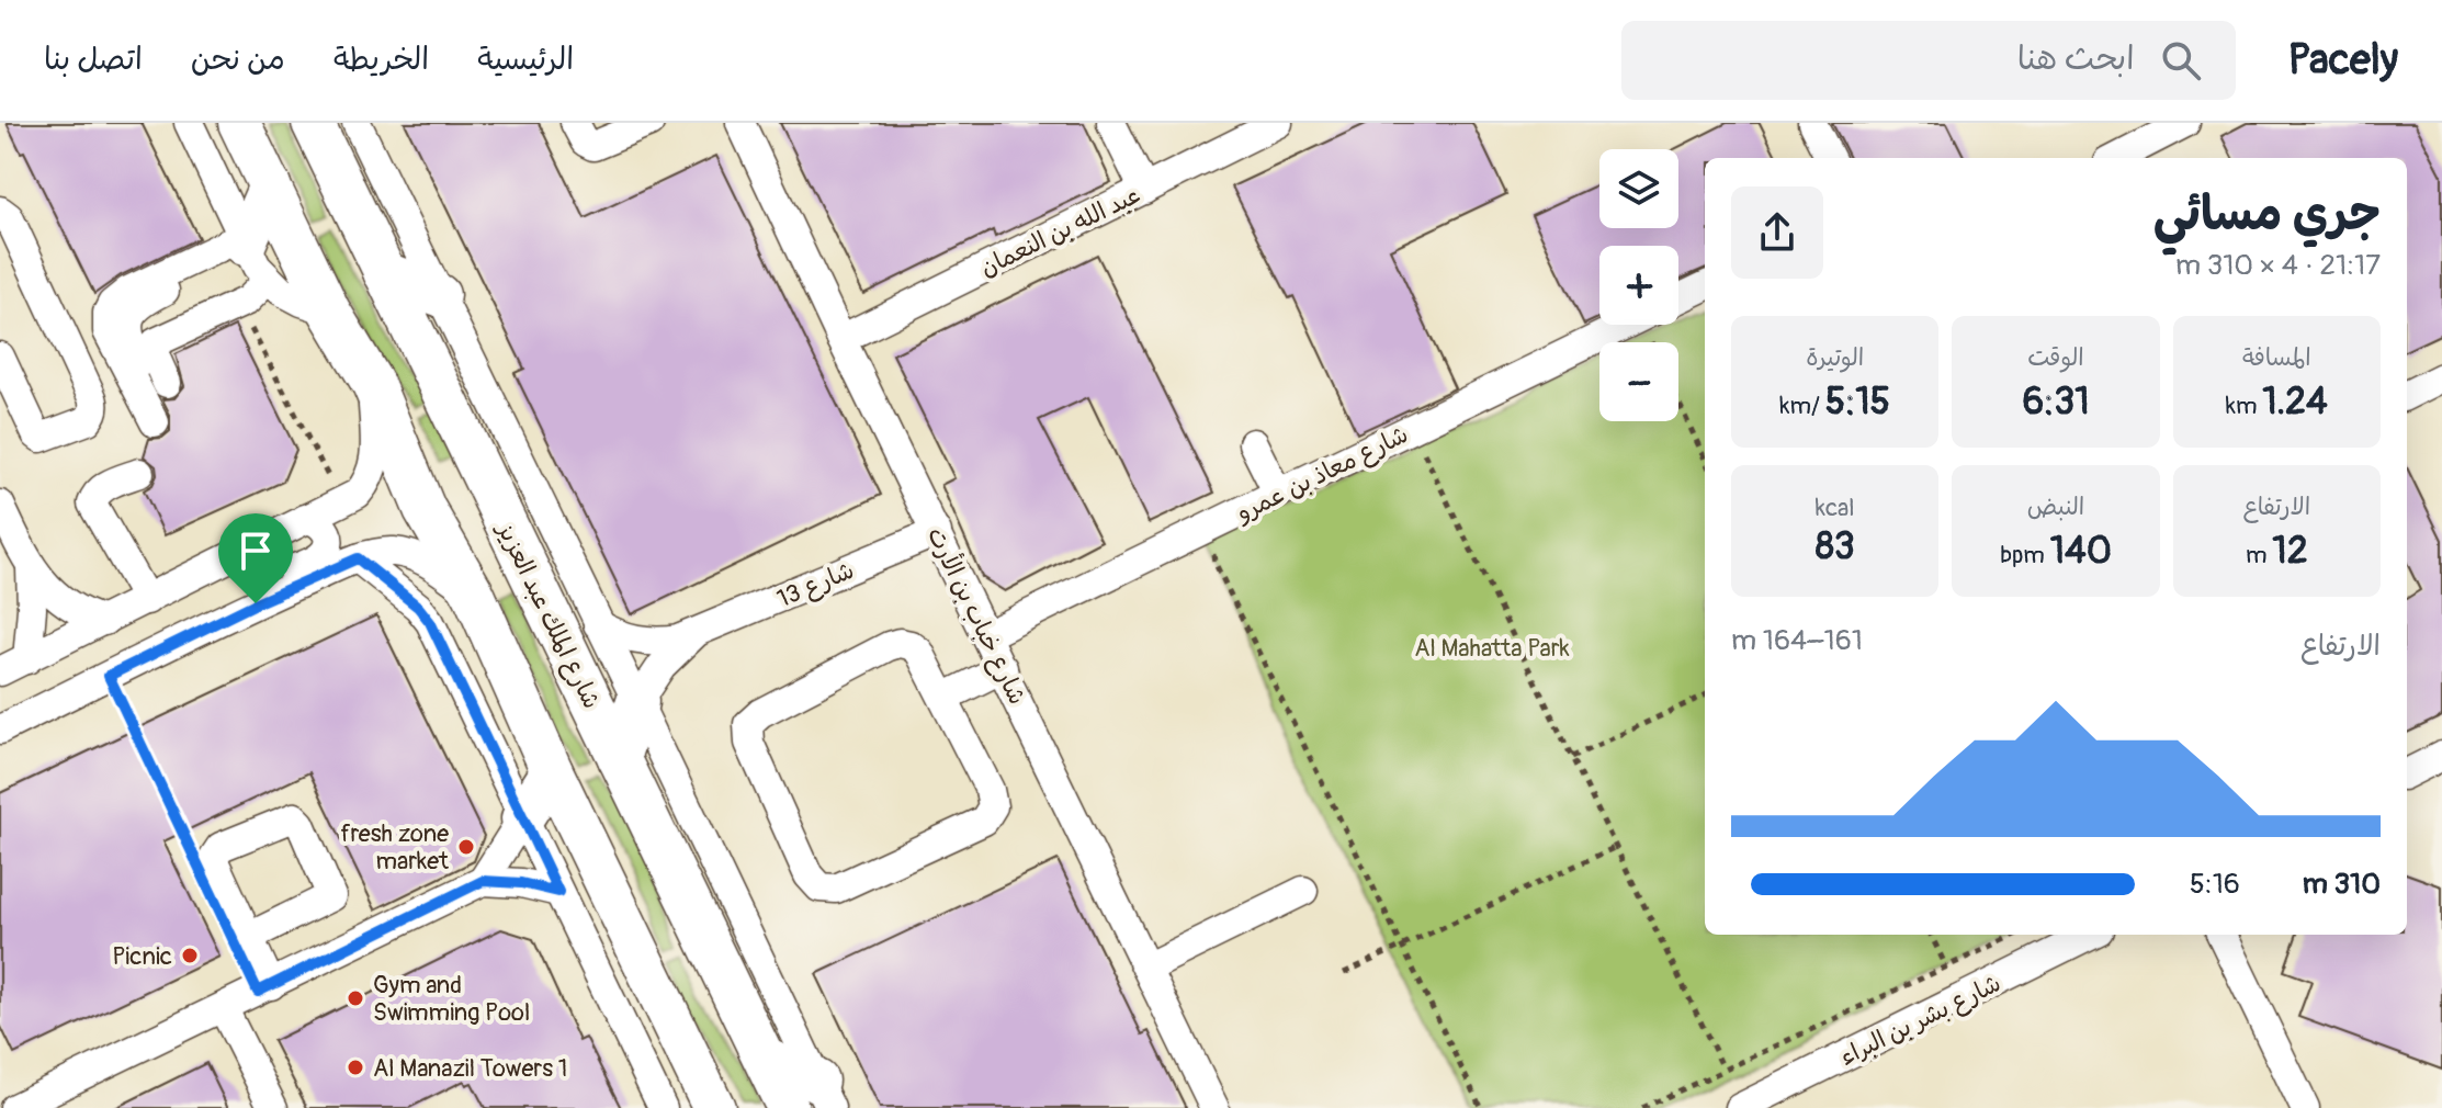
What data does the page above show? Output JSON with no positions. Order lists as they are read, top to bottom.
{
  "streets": {
    "highway": ["شارع الملك عبد العزيز"],
    "street": [
      "عبد الله بن النعمان",
      "شارع معاذ بن عمرو",
      "شارع 13",
      "شارع خباب بن الأرت",
      "شارع بشر بن البراء"
    ]
  },
  "crossings": [
    ["عبد الله بن النعمان", "شارع خباب بن الأرت"],
    ["شارع معاذ بن عمرو", "شارع خباب بن الأرت"],
    ["شارع 13", "شارع الملك عبد العزيز"],
    ["شارع 13", "شارع خباب بن الأرت"]
  ],
  "parks": ["Al Mahatta Park"],
  "places": [
    "fresh zone market",
    "Picnic",
    "Gym and Swimming Pool",
    "Al Manazil Towers 1"
  ],
  "page": {
    "header": "Pacely",
    "search": "ابحث هنا",
    "nav": [
      "الرئيسية",
      "الخريطة",
      "من نحن",
      "اتصل بنا"
    ],
    "map_buttons": ["+", "−"],
    "heading": ["جري مسائي", "21:17 · 4 × 310 m"],
    "stats": [
      ["المسافة", "1.24 km"],
      ["الوقت", "6:31"],
      ["الوتيرة", "5:15 /km"],
      ["الارتفاع", "12 m"],
      ["النبض", "140 bpm"],
      ["kcal", "83"]
    ],
    "chart": ["الارتفاع", "161–164 m"],
    "list": [
      {
        "name": "310 m",
        "note": "5:16"
      }
    ]
  }
}
